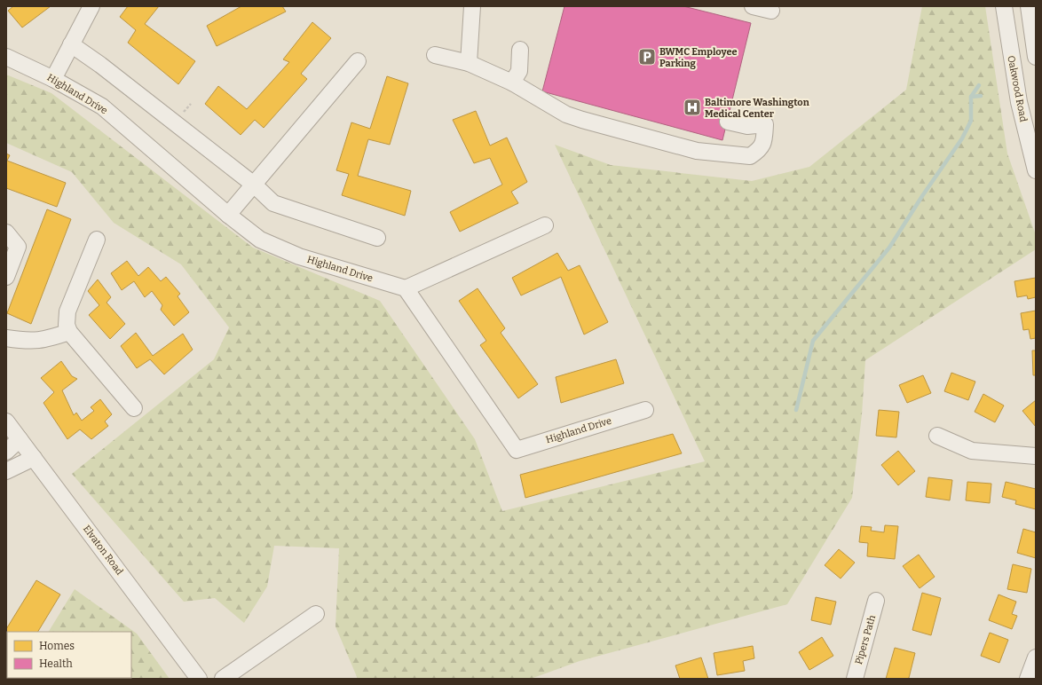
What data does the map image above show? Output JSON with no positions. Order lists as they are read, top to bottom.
{
  "streets": {
    "street": [
      "Oakwood Road",
      "Highland Drive",
      "Elvaton Road",
      "Pipers Path"
    ]
  },
  "places": {
    "parking": ["BWMC Employee Parking"],
    "hospital": ["Baltimore Washington Medical Center"]
  },
  "legend": ["Homes", "Health"]
}
